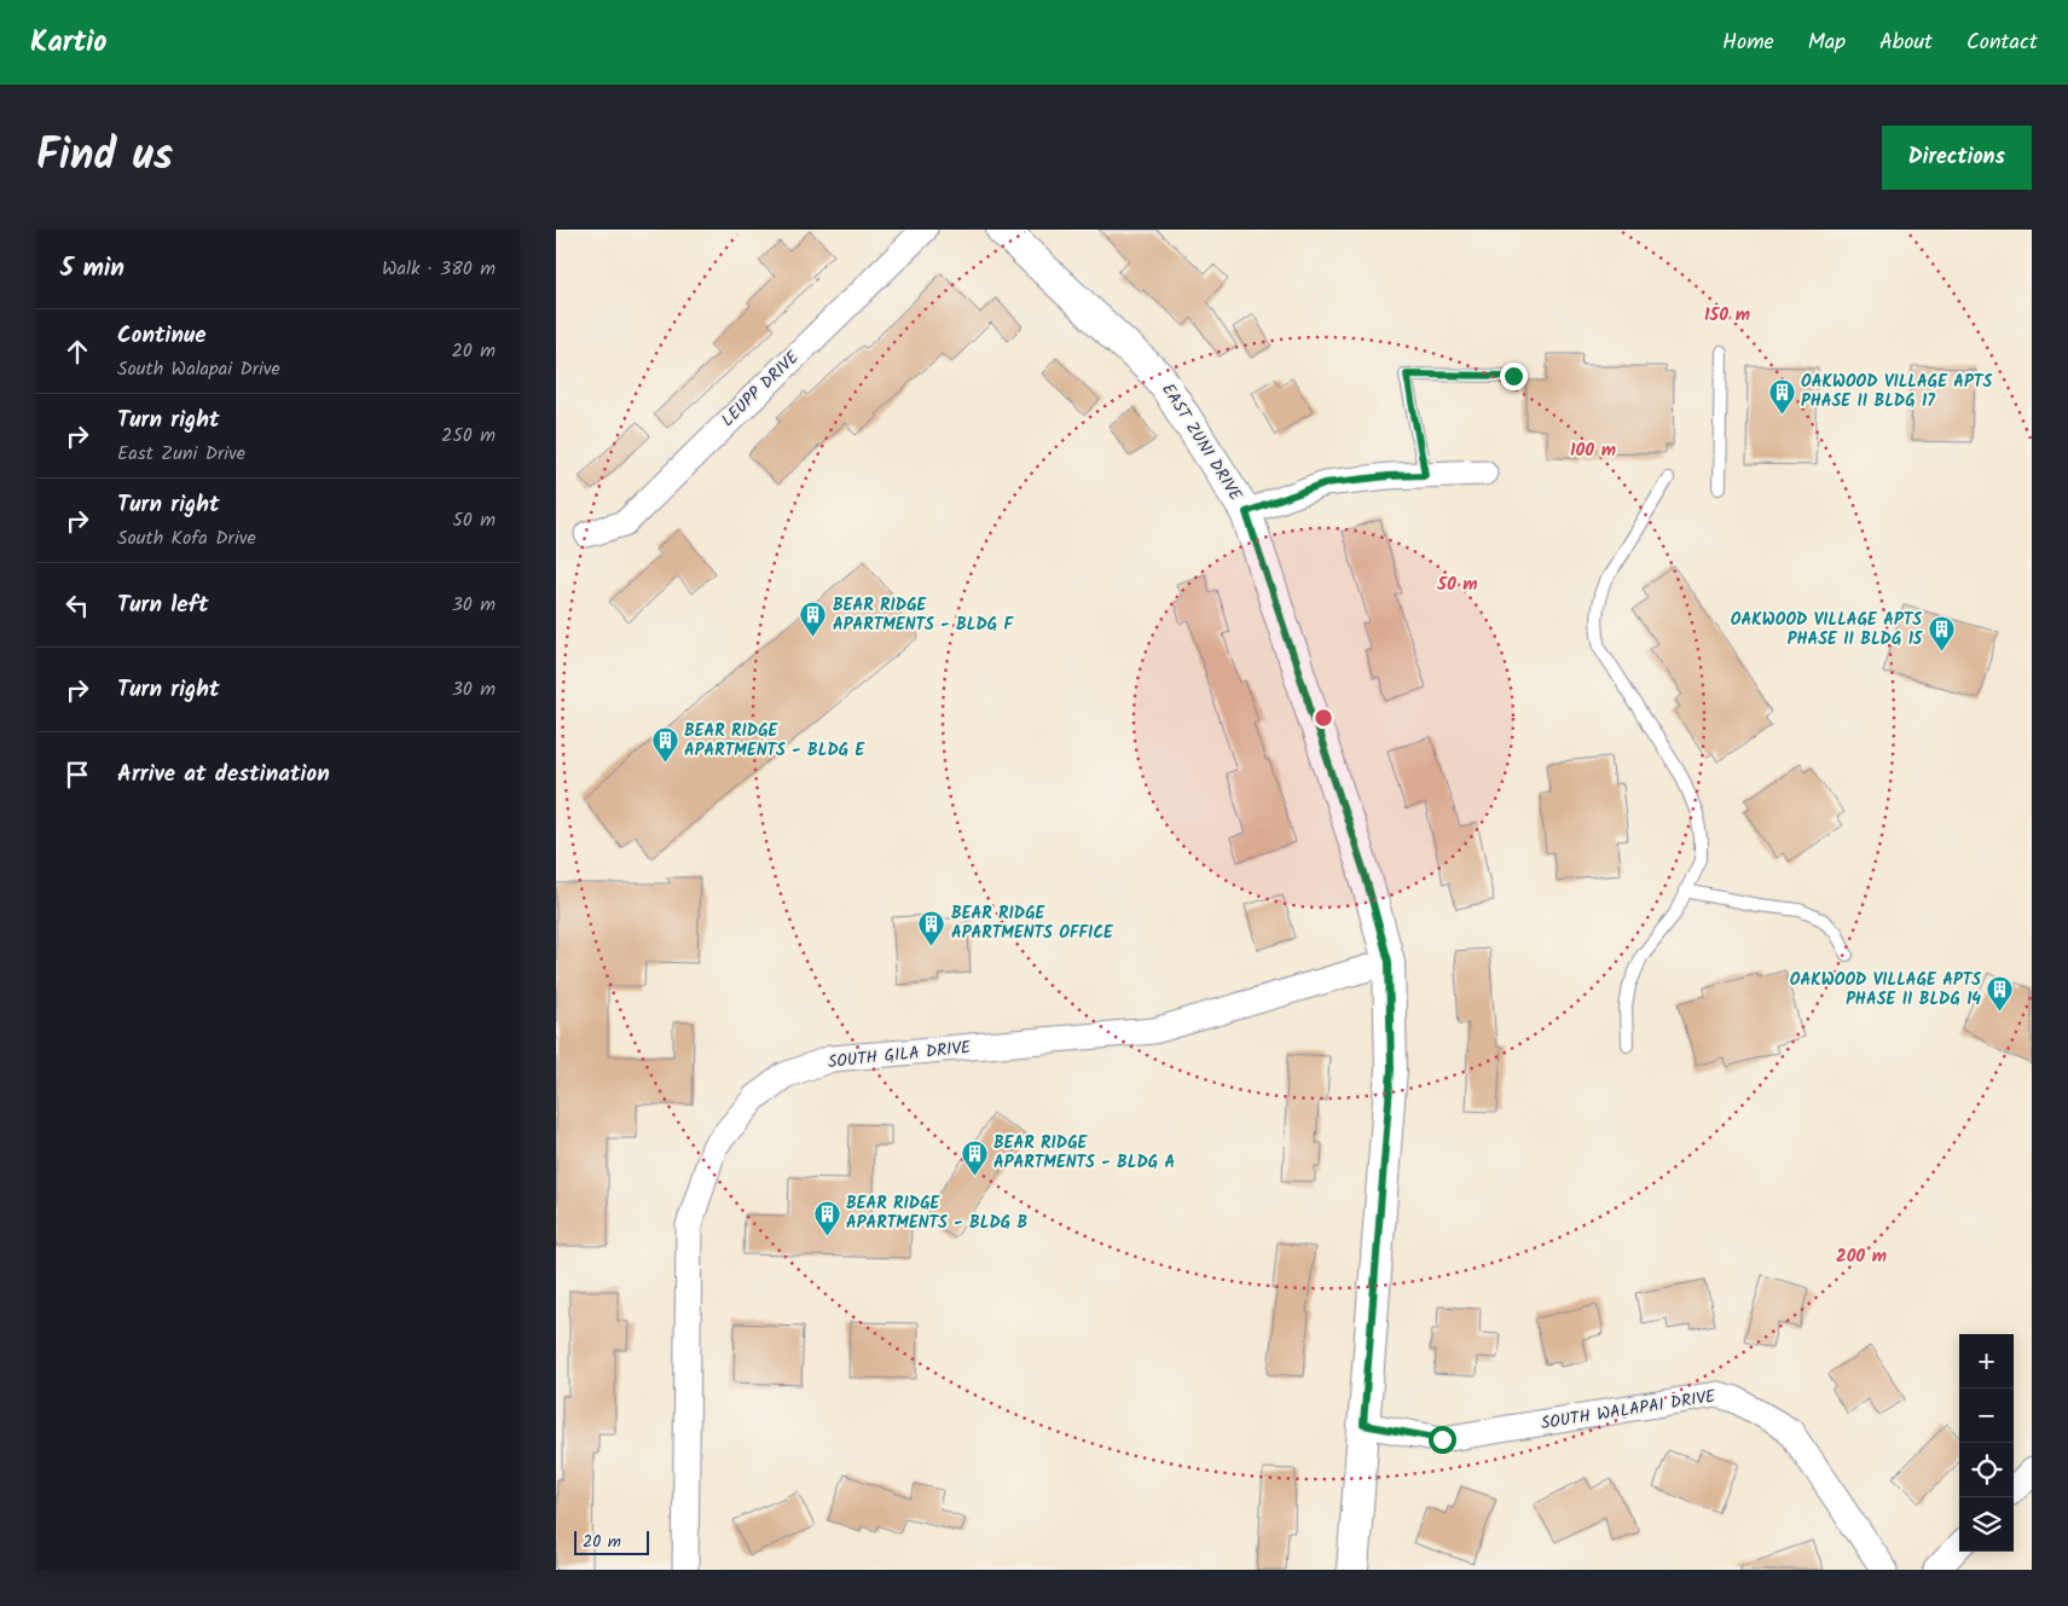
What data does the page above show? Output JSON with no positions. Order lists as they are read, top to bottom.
{
  "streets": {
    "street": [
      "LEUPP DRIVE",
      "EAST ZUNI DRIVE",
      "SOUTH GILA DRIVE",
      "SOUTH WALAPAI DRIVE"
    ]
  },
  "crossings": [
    ["EAST ZUNI DRIVE", "SOUTH GILA DRIVE"],
    ["EAST ZUNI DRIVE", "SOUTH WALAPAI DRIVE"]
  ],
  "places": {
    "building": [
      "OAKWOOD VILLAGE APTS PHASE II BLDG 17",
      "BEAR RIDGE APARTMENTS - BLDG F",
      "OAKWOOD VILLAGE APTS PHASE II BLDG 15",
      "BEAR RIDGE APARTMENTS - BLDG E",
      "BEAR RIDGE APARTMENTS OFFICE",
      "OAKWOOD VILLAGE APTS PHASE II BLDG 14",
      "BEAR RIDGE APARTMENTS - BLDG A",
      "BEAR RIDGE APARTMENTS - BLDG B"
    ]
  },
  "scale_bar": "20 m",
  "page": {
    "header": "Kartio",
    "nav": [
      "Home",
      "Map",
      "About",
      "Contact"
    ],
    "title": "Find us",
    "buttons": "Directions",
    "heading": ["5 min", "Walk · 380 m"],
    "list": [
      ["Continue", "South Walapai Drive", "20 m"],
      ["Turn right", "East Zuni Drive", "250 m"],
      ["Turn right", "South Kofa Drive", "50 m"],
      ["Turn left", "30 m"],
      ["Turn right", "30 m"],
      "Arrive at destination"
    ],
    "map_buttons": ["+", "−"],
    "scale": "20 m"
  },
  "rings": [
    "150 m",
    "100 m",
    "50 m",
    "200 m"
  ]
}
